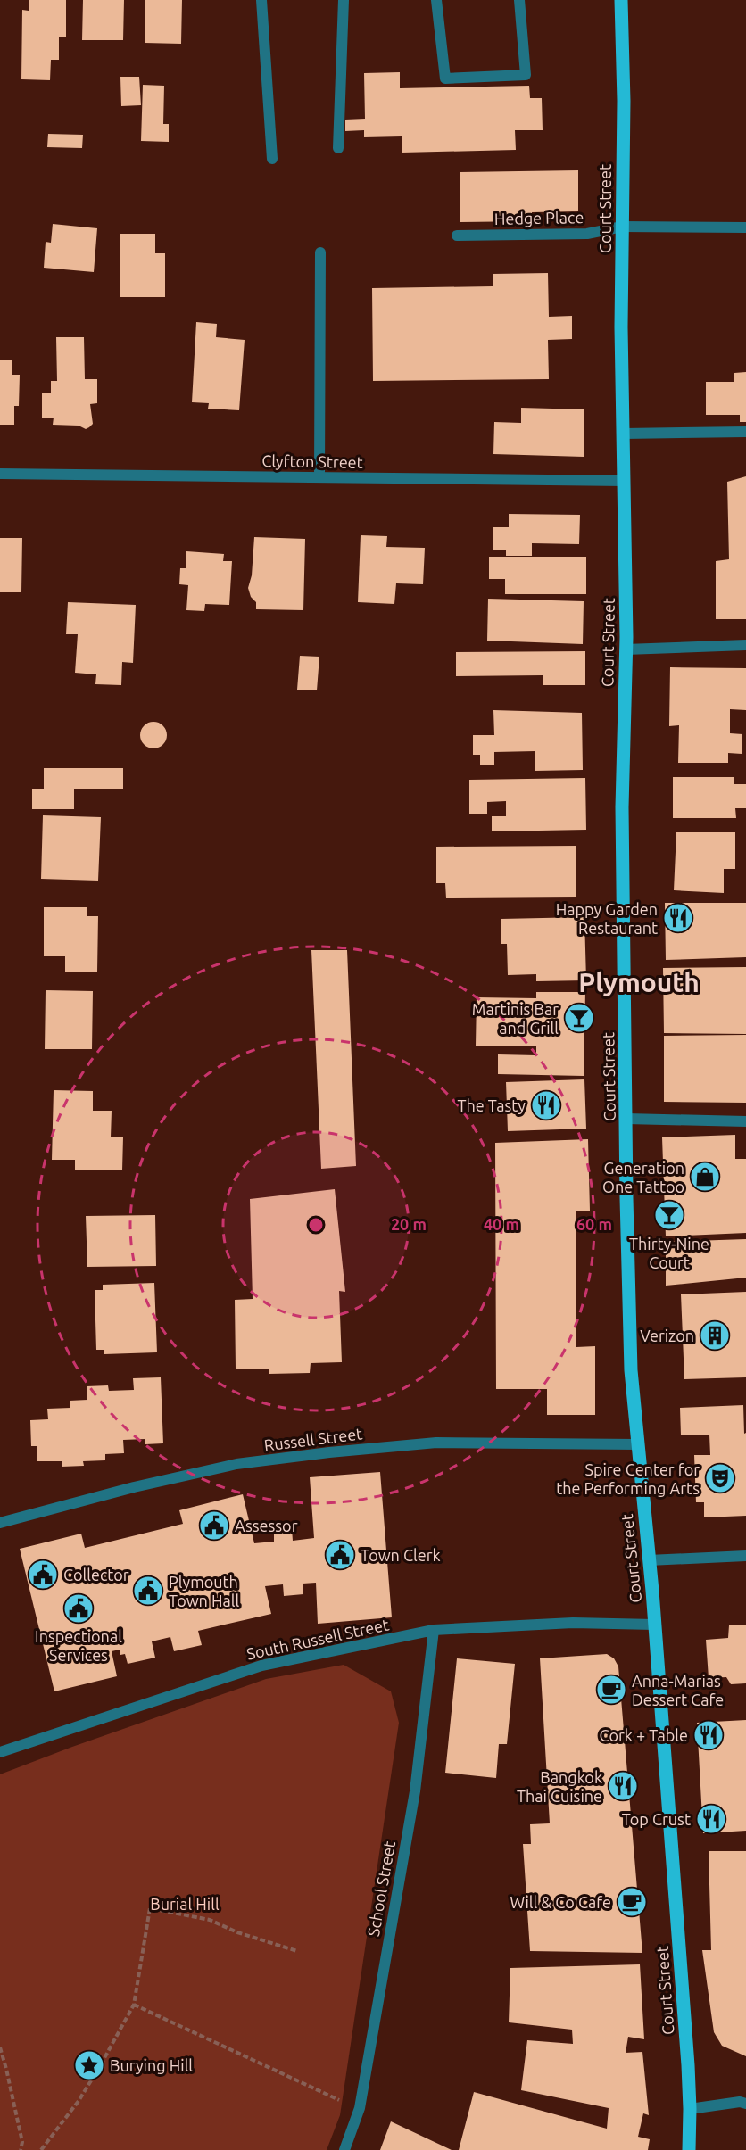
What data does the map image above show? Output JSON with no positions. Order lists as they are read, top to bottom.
{
  "streets": {
    "main road": ["Court Street"],
    "street": [
      "Hedge Place",
      "Clyfton Street",
      "Russell Street",
      "South Russell Street",
      "School Street"
    ]
  },
  "crossings": [
    ["Court Street", "Hedge Place"],
    ["Court Street", "Clyfton Street"],
    ["Court Street", "Russell Street"],
    ["Court Street", "South Russell Street"],
    ["South Russell Street", "School Street"]
  ],
  "districts": ["Plymouth"],
  "parks": ["Burial Hill"],
  "places": {
    "restaurant": [
      "Happy Garden Restaurant",
      "The Tasty",
      "Cork + Table",
      "Bangkok Thai Cuisine",
      "Top Crust"
    ],
    "bar": ["Martinis Bar and Grill", "Thirty-Nine Court"],
    "shop": ["Generation One Tattoo"],
    "building": ["Verizon"],
    "theatre": ["Spire Center for the Performing Arts"],
    "public building": [
      "Assessor",
      "Town Clerk",
      "Collector",
      "Plymouth Town Hall",
      "Inspectional Services"
    ],
    "cafe": ["Anna-Marias Dessert Cafe", "Will & Co Cafe"],
    "place": ["Burying Hill"]
  },
  "rings": ["20 m", "40 m", "60 m"]
}
